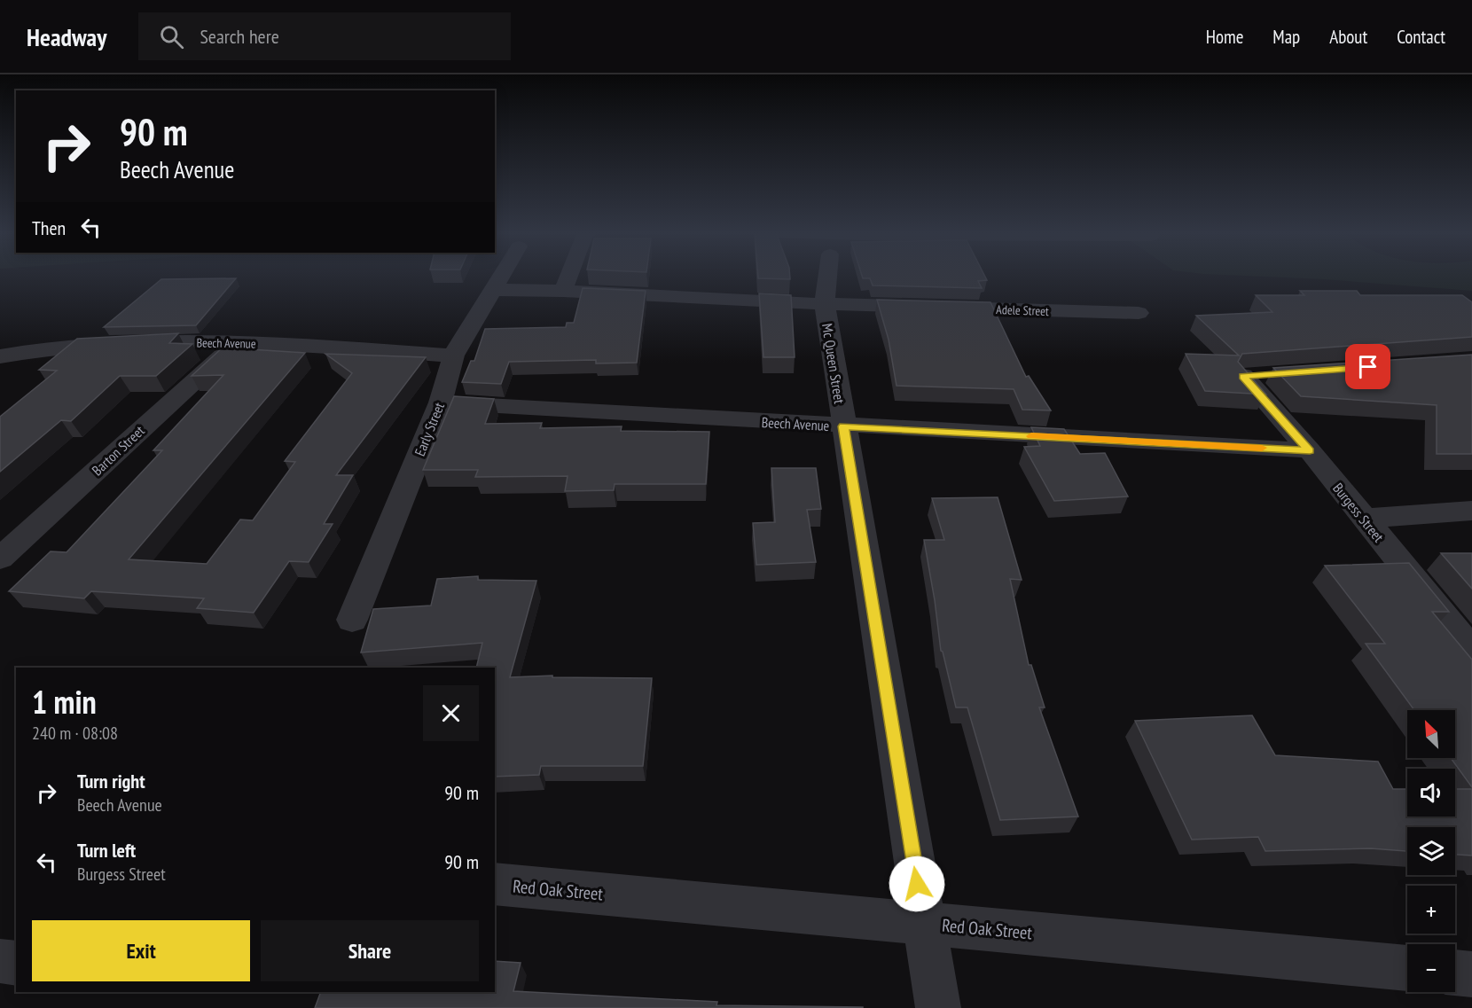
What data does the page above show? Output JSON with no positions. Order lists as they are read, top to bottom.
{
  "streets": {
    "street": [
      "Adele Street",
      "Beech Avenue",
      "Mc Queen Street",
      "Early Street",
      "Barton Street",
      "Burgess Street",
      "Red Oak Street"
    ]
  },
  "crossings": [
    ["Adele Street", "Mc Queen Street"],
    ["Adele Street", "Early Street"],
    ["Beech Avenue", "Mc Queen Street"],
    ["Beech Avenue", "Early Street"],
    ["Beech Avenue", "Barton Street"],
    ["Beech Avenue", "Burgess Street"],
    ["Mc Queen Street", "Red Oak Street"]
  ],
  "north": "top left",
  "page": {
    "header": "Headway",
    "search": "Search here",
    "nav": [
      "Home",
      "Map",
      "About",
      "Contact"
    ],
    "turn": ["90 m", "Beech Avenue"],
    "then": "Then",
    "heading": ["1 min", "240 m · 08:08"],
    "map_buttons": ["+", "−"],
    "list": [
      {
        "name": "Turn right",
        "note": "Beech Avenue",
        "value": "90 m"
      },
      {
        "name": "Turn left",
        "note": "Burgess Street",
        "value": "90 m"
      }
    ],
    "buttons": ["Exit", "Share"]
  }
}
